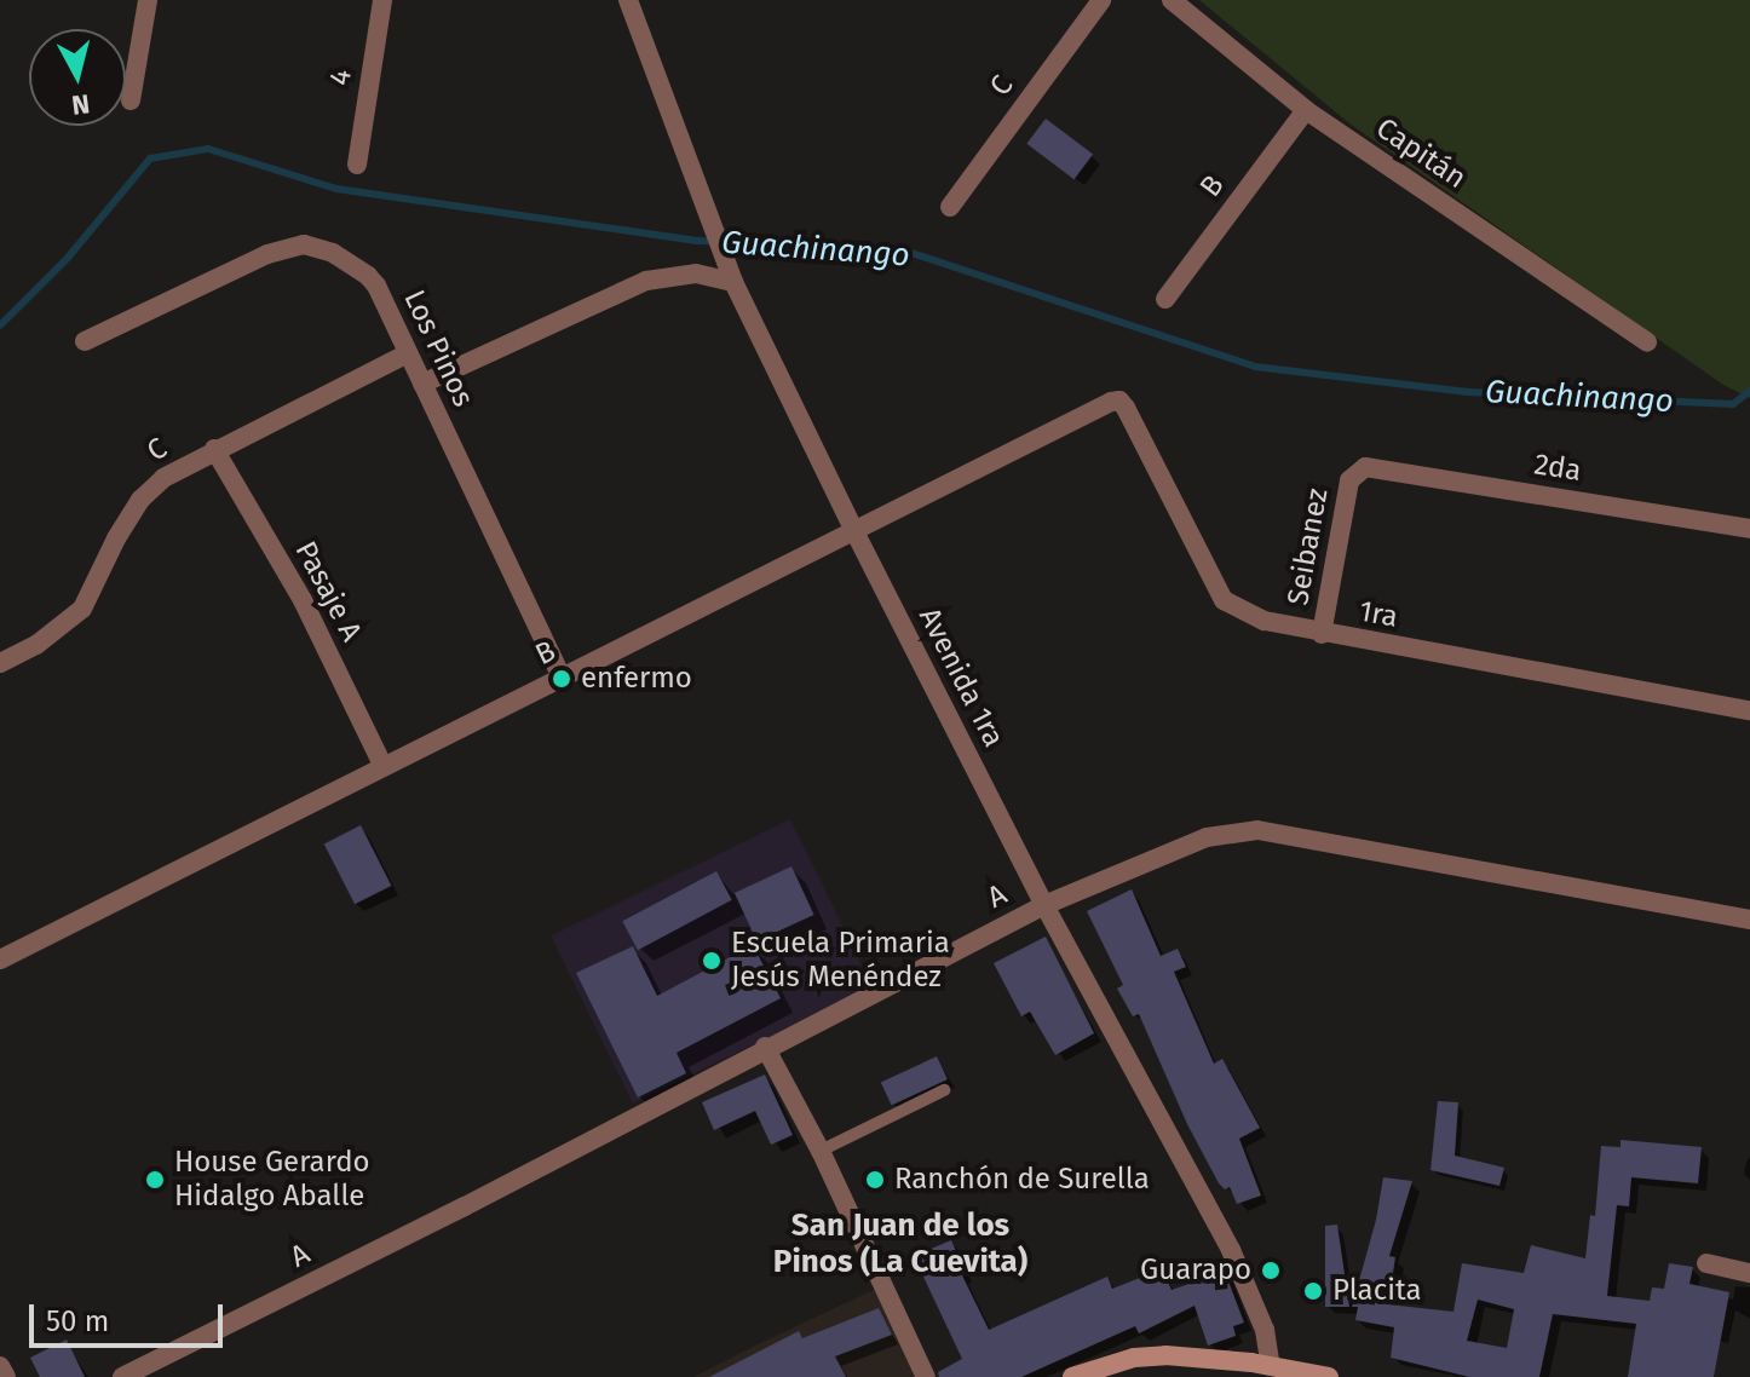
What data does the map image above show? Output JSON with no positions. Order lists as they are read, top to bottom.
{
  "streets": {
    "street": [
      "4",
      "C",
      "Capitán",
      "B",
      "Los Pinos",
      "2da",
      "Seibanez",
      "Pasaje A",
      "1ra",
      "Avenida 1ra",
      "A"
    ]
  },
  "crossings": [
    ["C", "Los Pinos"],
    ["C", "Pasaje A"],
    ["Capitán", "B"],
    ["B", "Los Pinos"],
    ["B", "Pasaje A"],
    ["B", "1ra"],
    ["B", "Avenida 1ra"],
    ["2da", "Seibanez"],
    ["Seibanez", "1ra"],
    ["Avenida 1ra", "A"]
  ],
  "districts": ["San Juan de los Pinos (La Cuevita)"],
  "water": ["Guachinango"],
  "places": [
    "enfermo",
    "Escuela Primaria Jesús Menéndez",
    "House Gerardo Hidalgo Aballe",
    "Ranchón de Surella",
    "Guarapo",
    "Placita"
  ],
  "scale_bar": "50 m",
  "north": "bottom"
}
